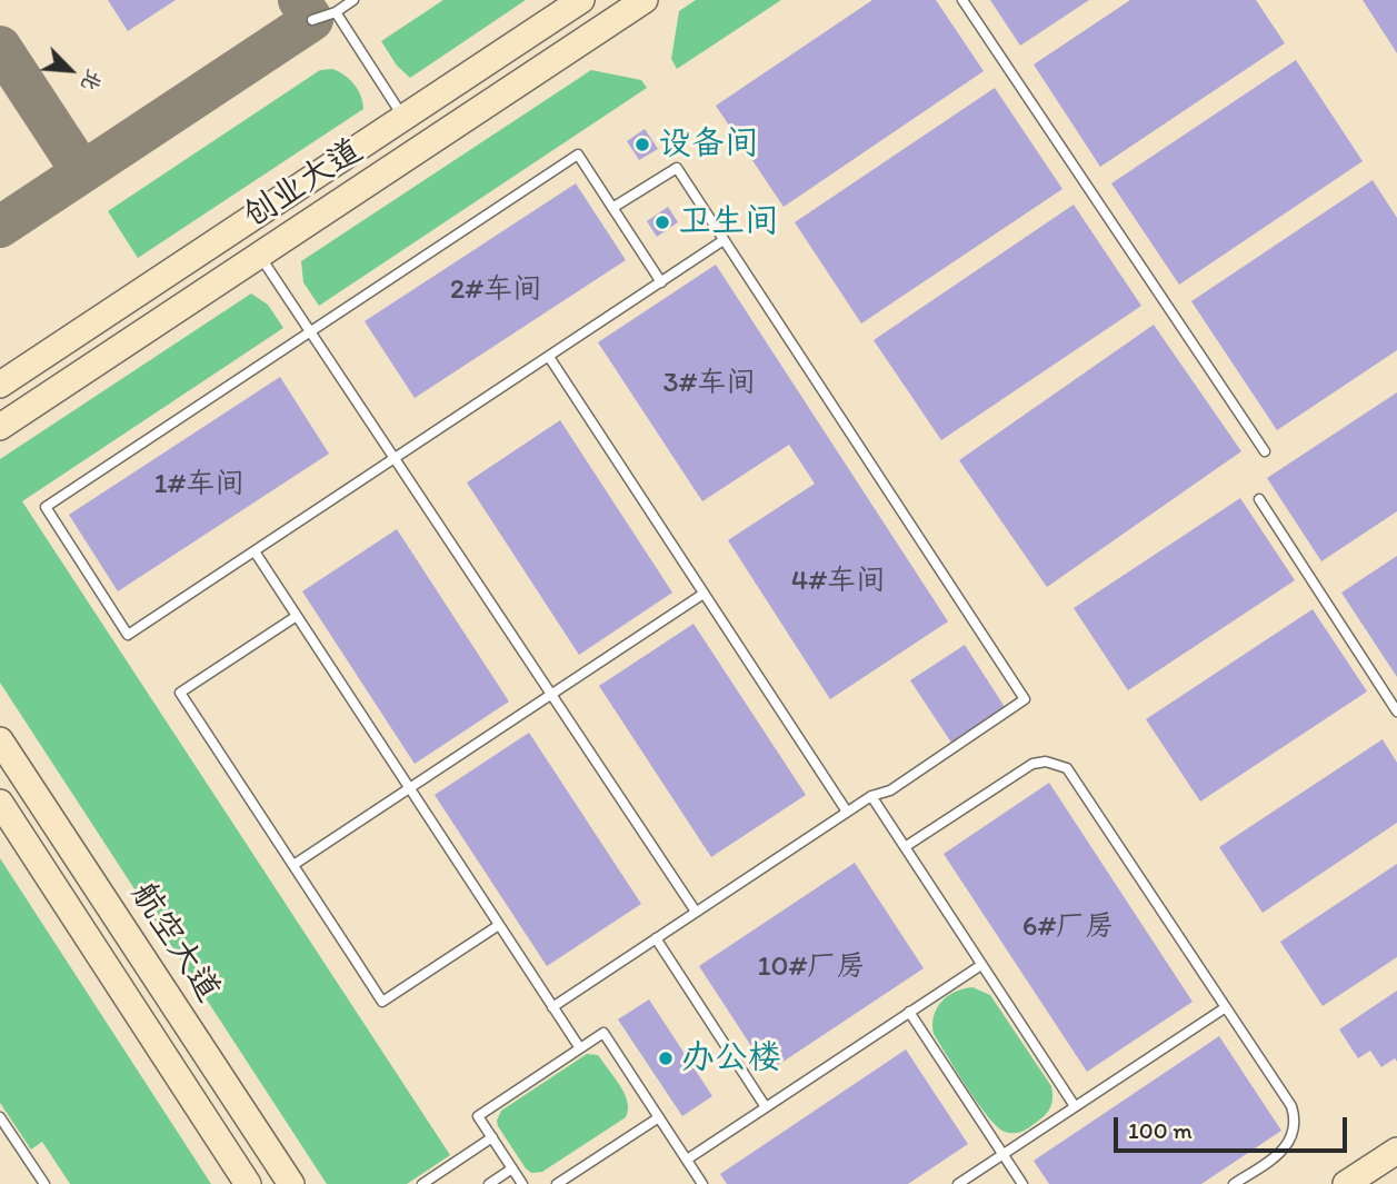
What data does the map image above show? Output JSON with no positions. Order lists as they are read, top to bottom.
{
  "streets": {
    "main road": ["创业大道", "航空大道"]
  },
  "places": ["设备间", "卫生间", "办公楼"],
  "house_numbers": [
    "2#车间",
    "3#车间",
    "1#车间",
    "4#车间",
    "6#厂房",
    "10#厂房"
  ],
  "scale_bar": "100 m",
  "north": "bottom right"
}
